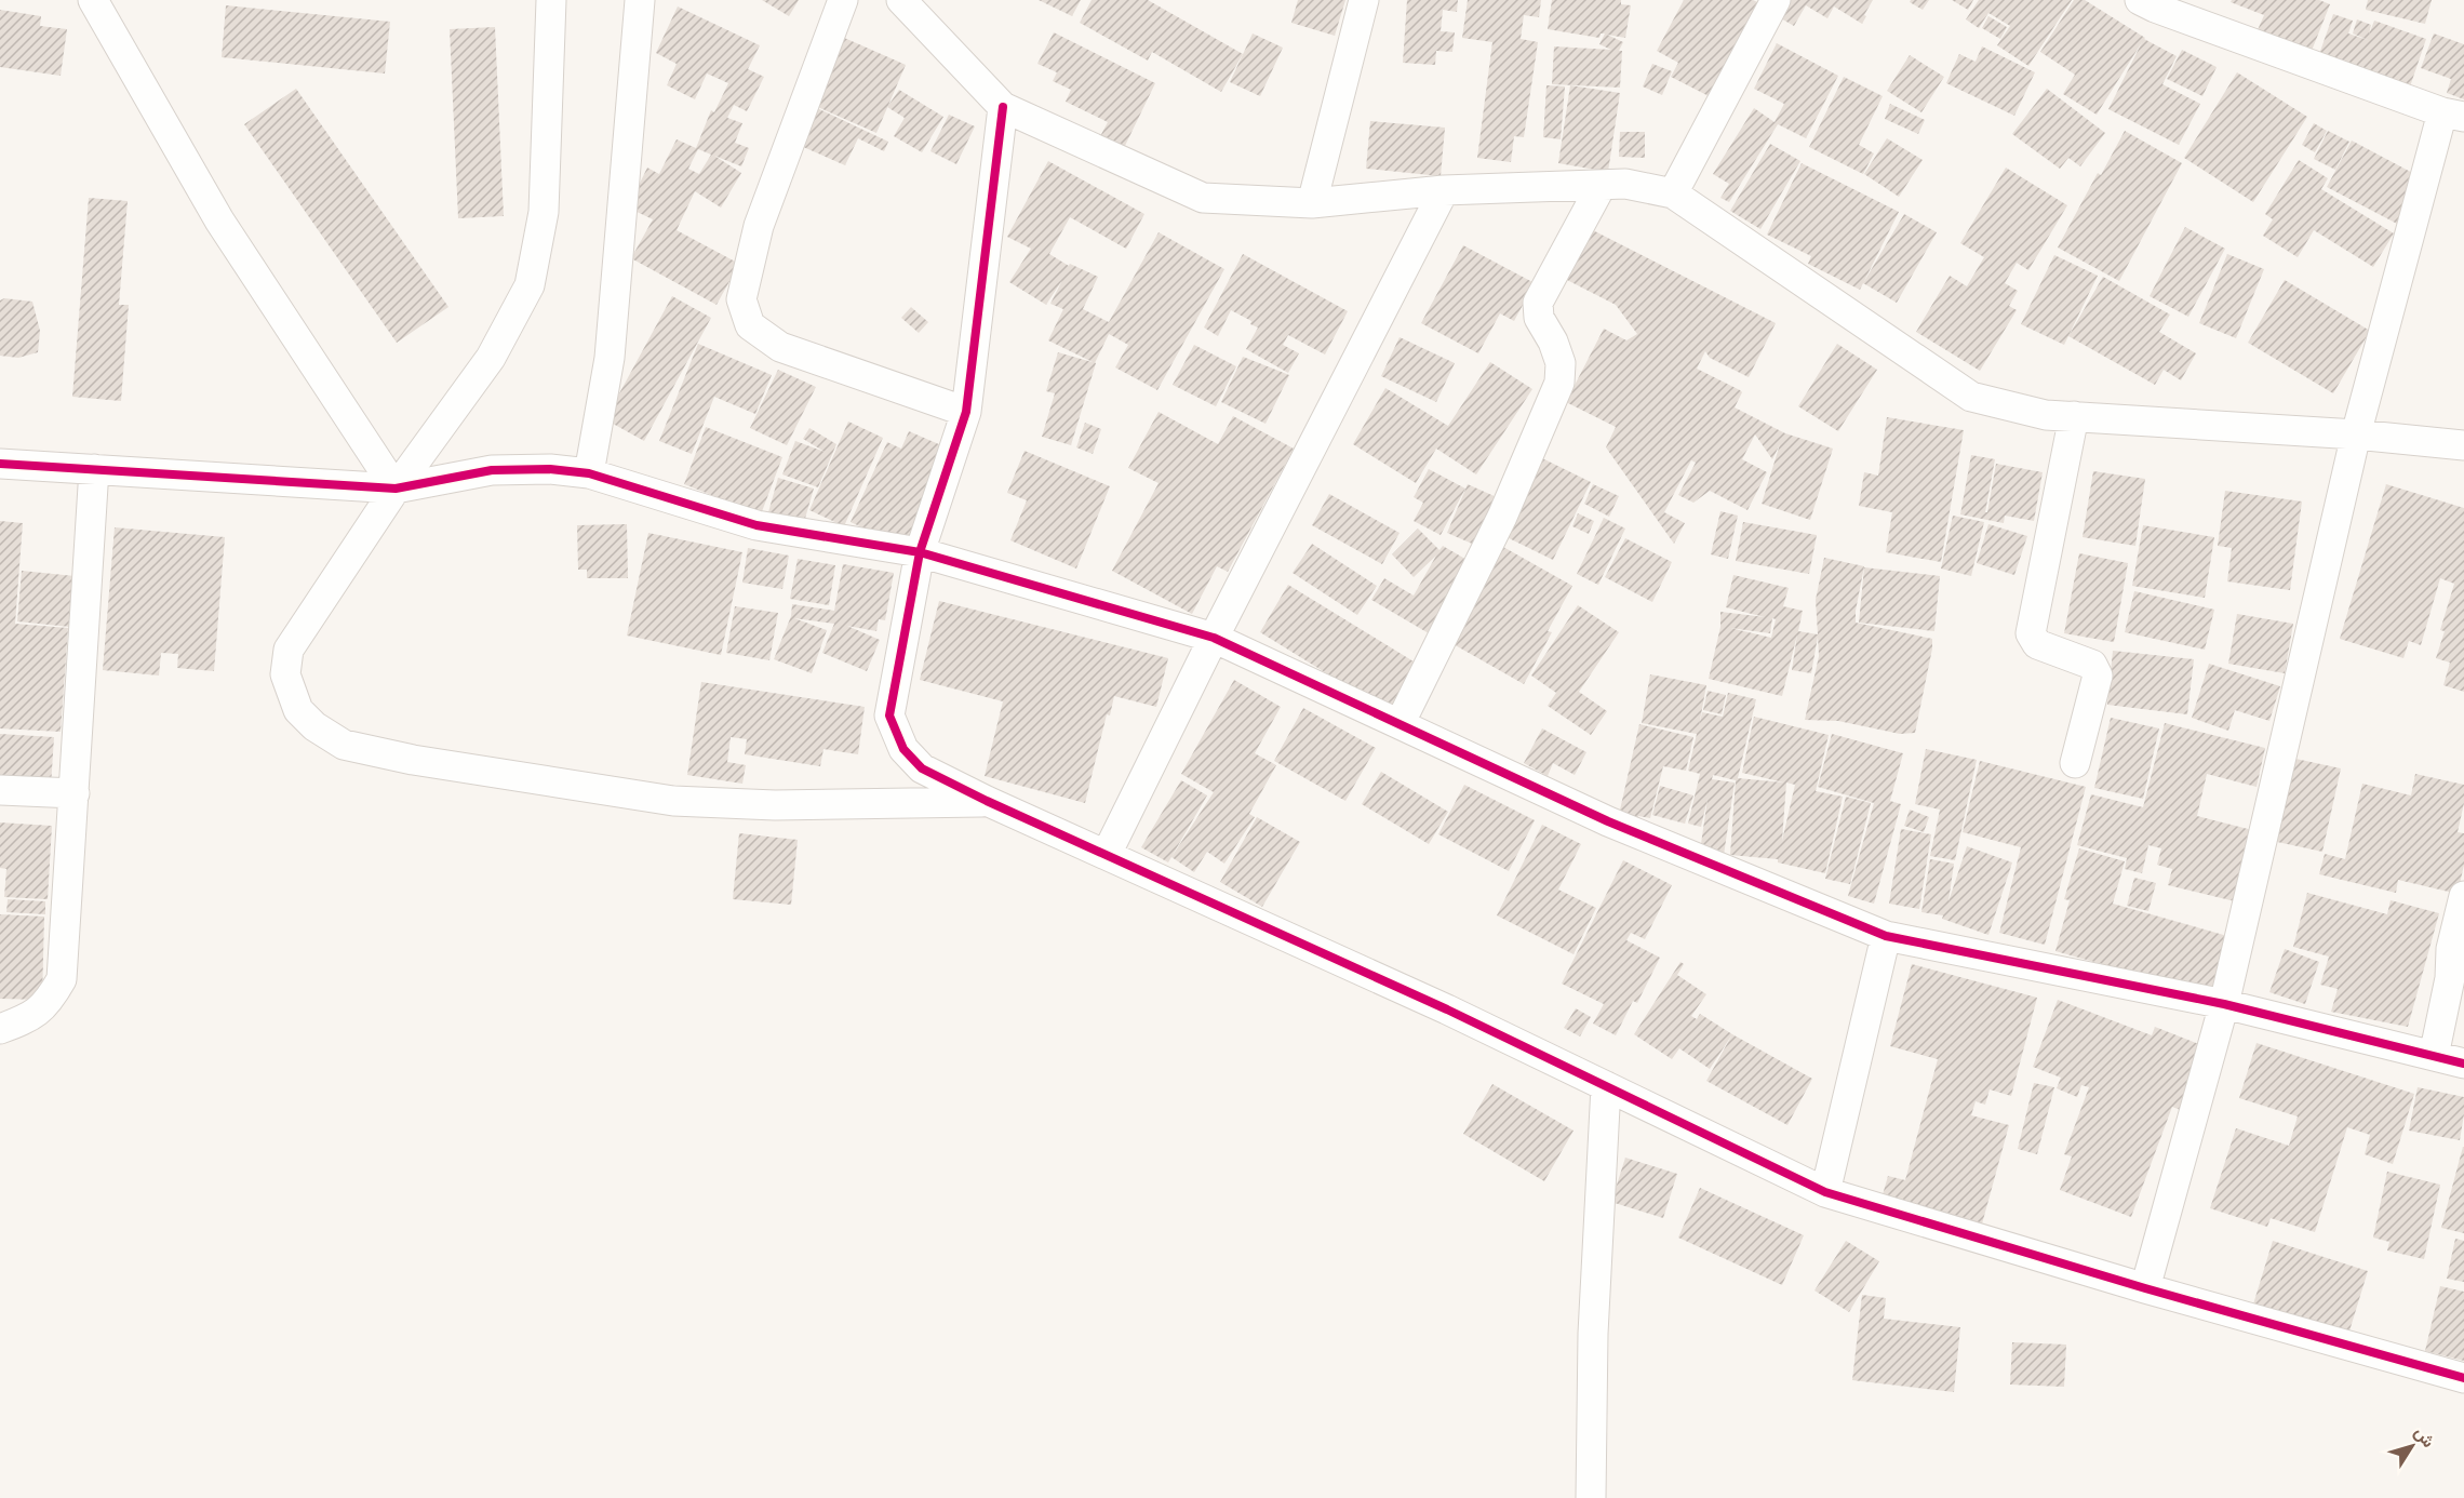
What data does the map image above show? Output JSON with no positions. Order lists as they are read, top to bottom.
{
  "north": "top right"
}
